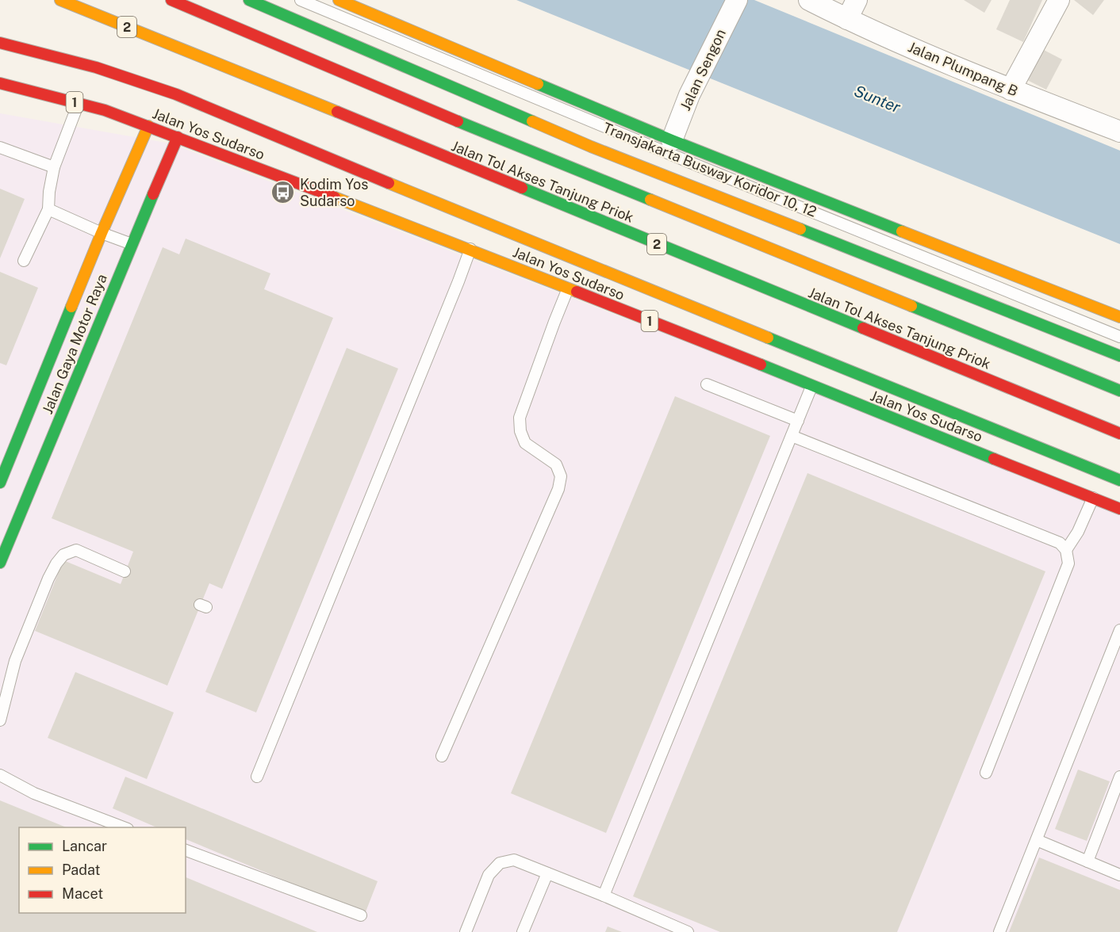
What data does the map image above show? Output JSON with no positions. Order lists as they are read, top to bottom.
{
  "streets": {
    "main road": [
      "2",
      "1",
      "Jalan Yos Sudarso",
      "Jalan Tol Akses Tanjung Priok",
      "Jalan Gaya Motor Raya"
    ],
    "street": ["Jalan Plumpang B", "Jalan Sengon"],
    "lane": ["Transjakarta Busway Koridor 10, 12"]
  },
  "crossings": [
    ["Jalan Yos Sudarso", "Jalan Gaya Motor Raya"]
  ],
  "water": ["Sunter"],
  "places": {
    "bus stop": ["Kodim Yos Sudarso"]
  },
  "legend": ["Lancar", "Padat", "Macet"]
}
